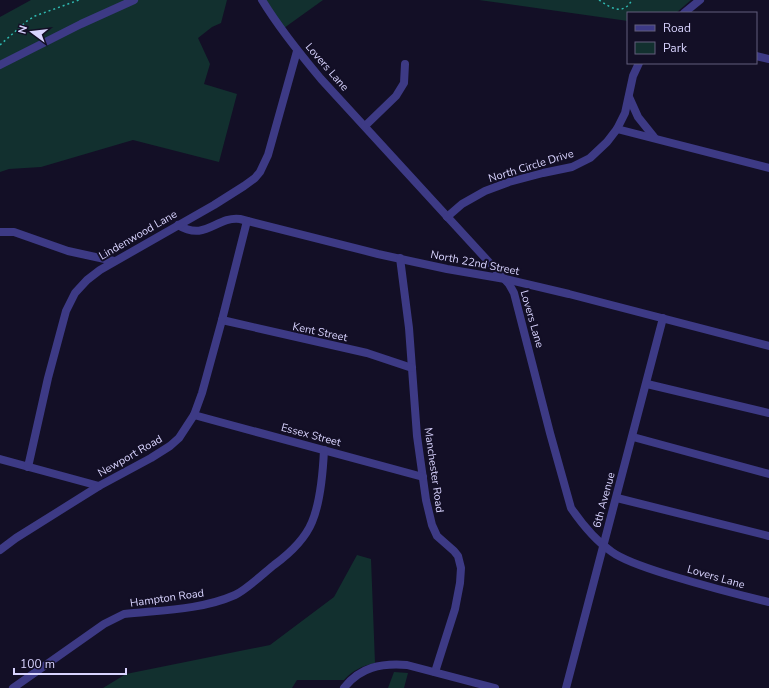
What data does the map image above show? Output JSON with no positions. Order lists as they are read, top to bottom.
{
  "streets": {
    "street": [
      "Lovers Lane",
      "North Circle Drive",
      "Lindenwood Lane",
      "North 22nd Street",
      "Kent Street",
      "Essex Street",
      "Newport Road",
      "Manchester Road",
      "6th Avenue",
      "Hampton Road"
    ]
  },
  "crossings": [
    ["Lovers Lane", "North Circle Drive"],
    ["Lovers Lane", "Lindenwood Lane"],
    ["Lovers Lane", "North 22nd Street"],
    ["Lovers Lane", "6th Avenue"],
    ["Lindenwood Lane", "North 22nd Street"],
    ["North 22nd Street", "Newport Road"],
    ["North 22nd Street", "Manchester Road"],
    ["North 22nd Street", "6th Avenue"],
    ["Kent Street", "Newport Road"],
    ["Kent Street", "Manchester Road"],
    ["Essex Street", "Newport Road"],
    ["Essex Street", "Manchester Road"],
    ["Essex Street", "Hampton Road"]
  ],
  "legend": ["Road", "Park"],
  "scale_bar": "100 m",
  "north": "left"
}
